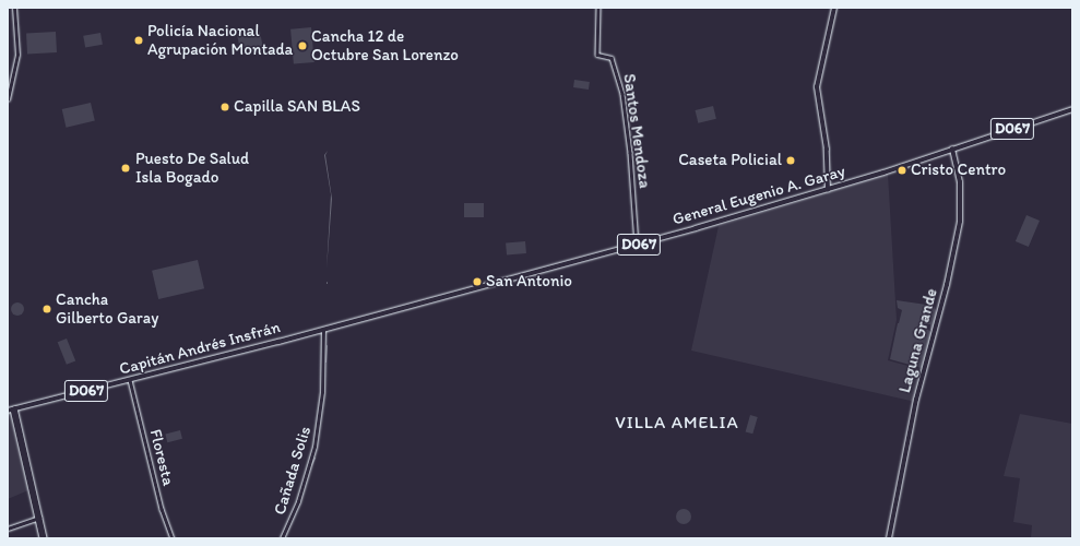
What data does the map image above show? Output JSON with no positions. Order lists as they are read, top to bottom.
{
  "streets": {
    "main road": [
      "D067",
      "General Eugenio A. Garay",
      "Laguna Grande",
      "Capitán Andrés Insfrán"
    ],
    "street": ["Santos Mendoza", "Floresta", "Cañada Solis"]
  },
  "crossings": [
    ["Santos Mendoza", "General Eugenio A. Garay"],
    ["General Eugenio A. Garay", "Laguna Grande"],
    ["General Eugenio A. Garay", "Capitán Andrés Insfrán"],
    ["General Eugenio A. Garay", "Cañada Solis"],
    ["Capitán Andrés Insfrán", "Floresta"],
    ["Capitán Andrés Insfrán", "Cañada Solis"]
  ],
  "districts": ["VILLA AMELIA"],
  "places": [
    "Policía Nacional Agrupación Montada",
    "Cancha 12 de Octubre San Lorenzo",
    "Capilla SAN BLAS",
    "Caseta Policial",
    "Puesto De Salud Isla Bogado",
    "Cristo Centro",
    "San Antonio",
    "Cancha Gilberto Garay"
  ]
}
